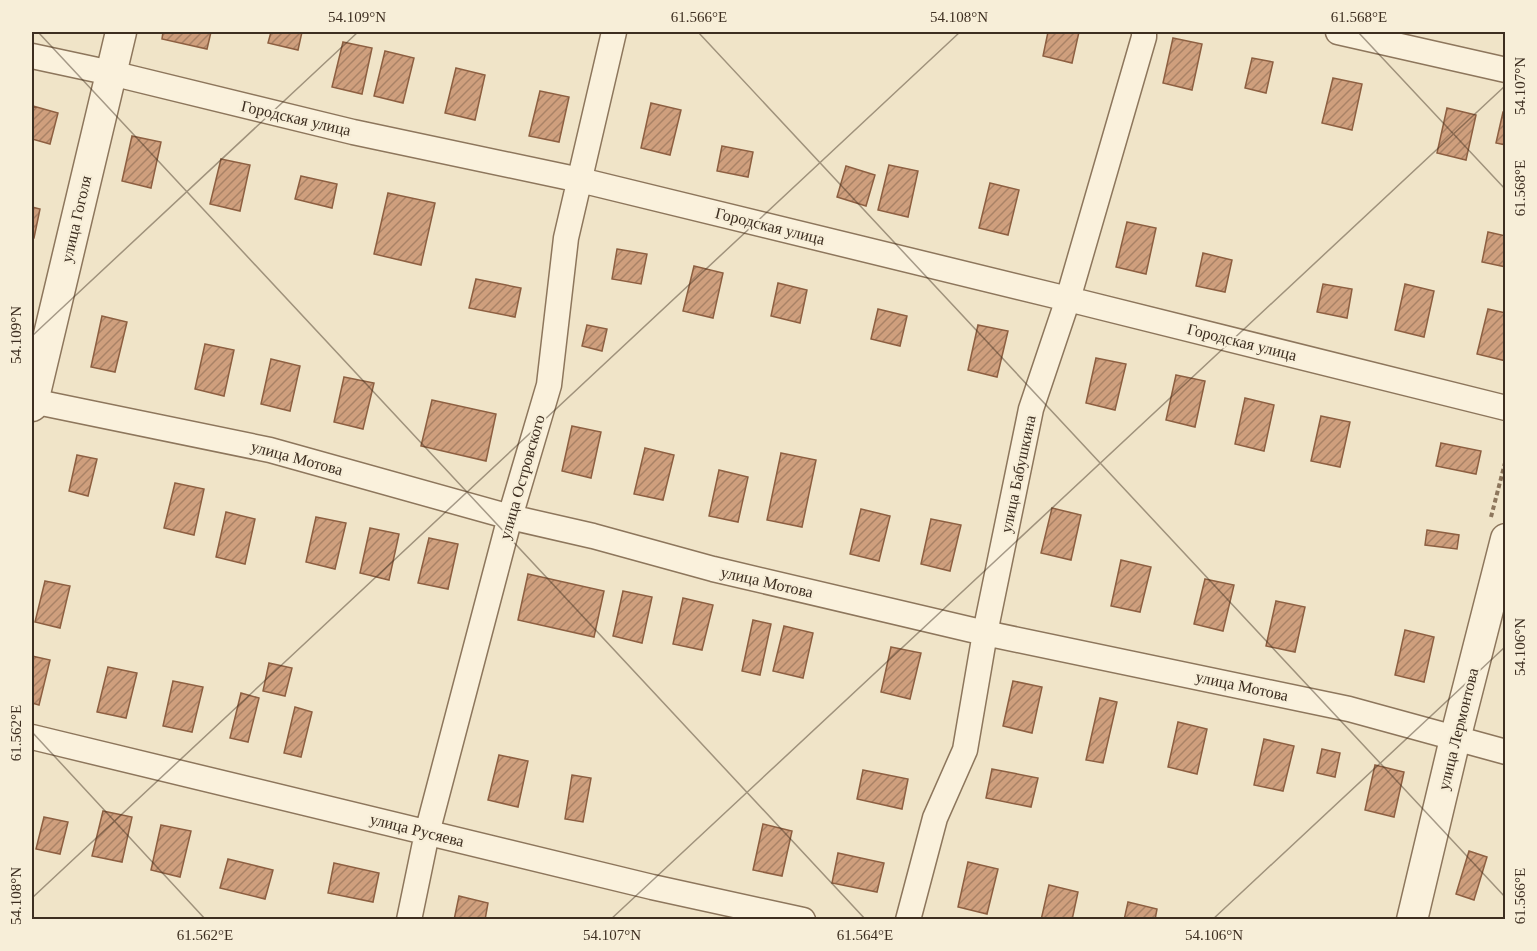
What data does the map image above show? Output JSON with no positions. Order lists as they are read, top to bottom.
{
  "streets": {
    "street": [
      "Городская улица",
      "улица Гоголя",
      "улица Мотова",
      "улица Бабушкина",
      "улица Островского",
      "улица Лермонтова",
      "улица Русяева"
    ]
  },
  "crossings": [
    ["Городская улица", "улица Гоголя"],
    ["Городская улица", "улица Бабушкина"],
    ["Городская улица", "улица Островского"],
    ["улица Гоголя", "улица Мотова"],
    ["улица Мотова", "улица Бабушкина"],
    ["улица Мотова", "улица Островского"],
    ["улица Мотова", "улица Лермонтова"],
    ["улица Островского", "улица Русяева"]
  ],
  "coordinates": [
    "54.109°N",
    "61.566°E",
    "54.108°N",
    "61.568°E",
    "54.107°N",
    "54.106°N",
    "61.562°E",
    "61.564°E"
  ]
}
